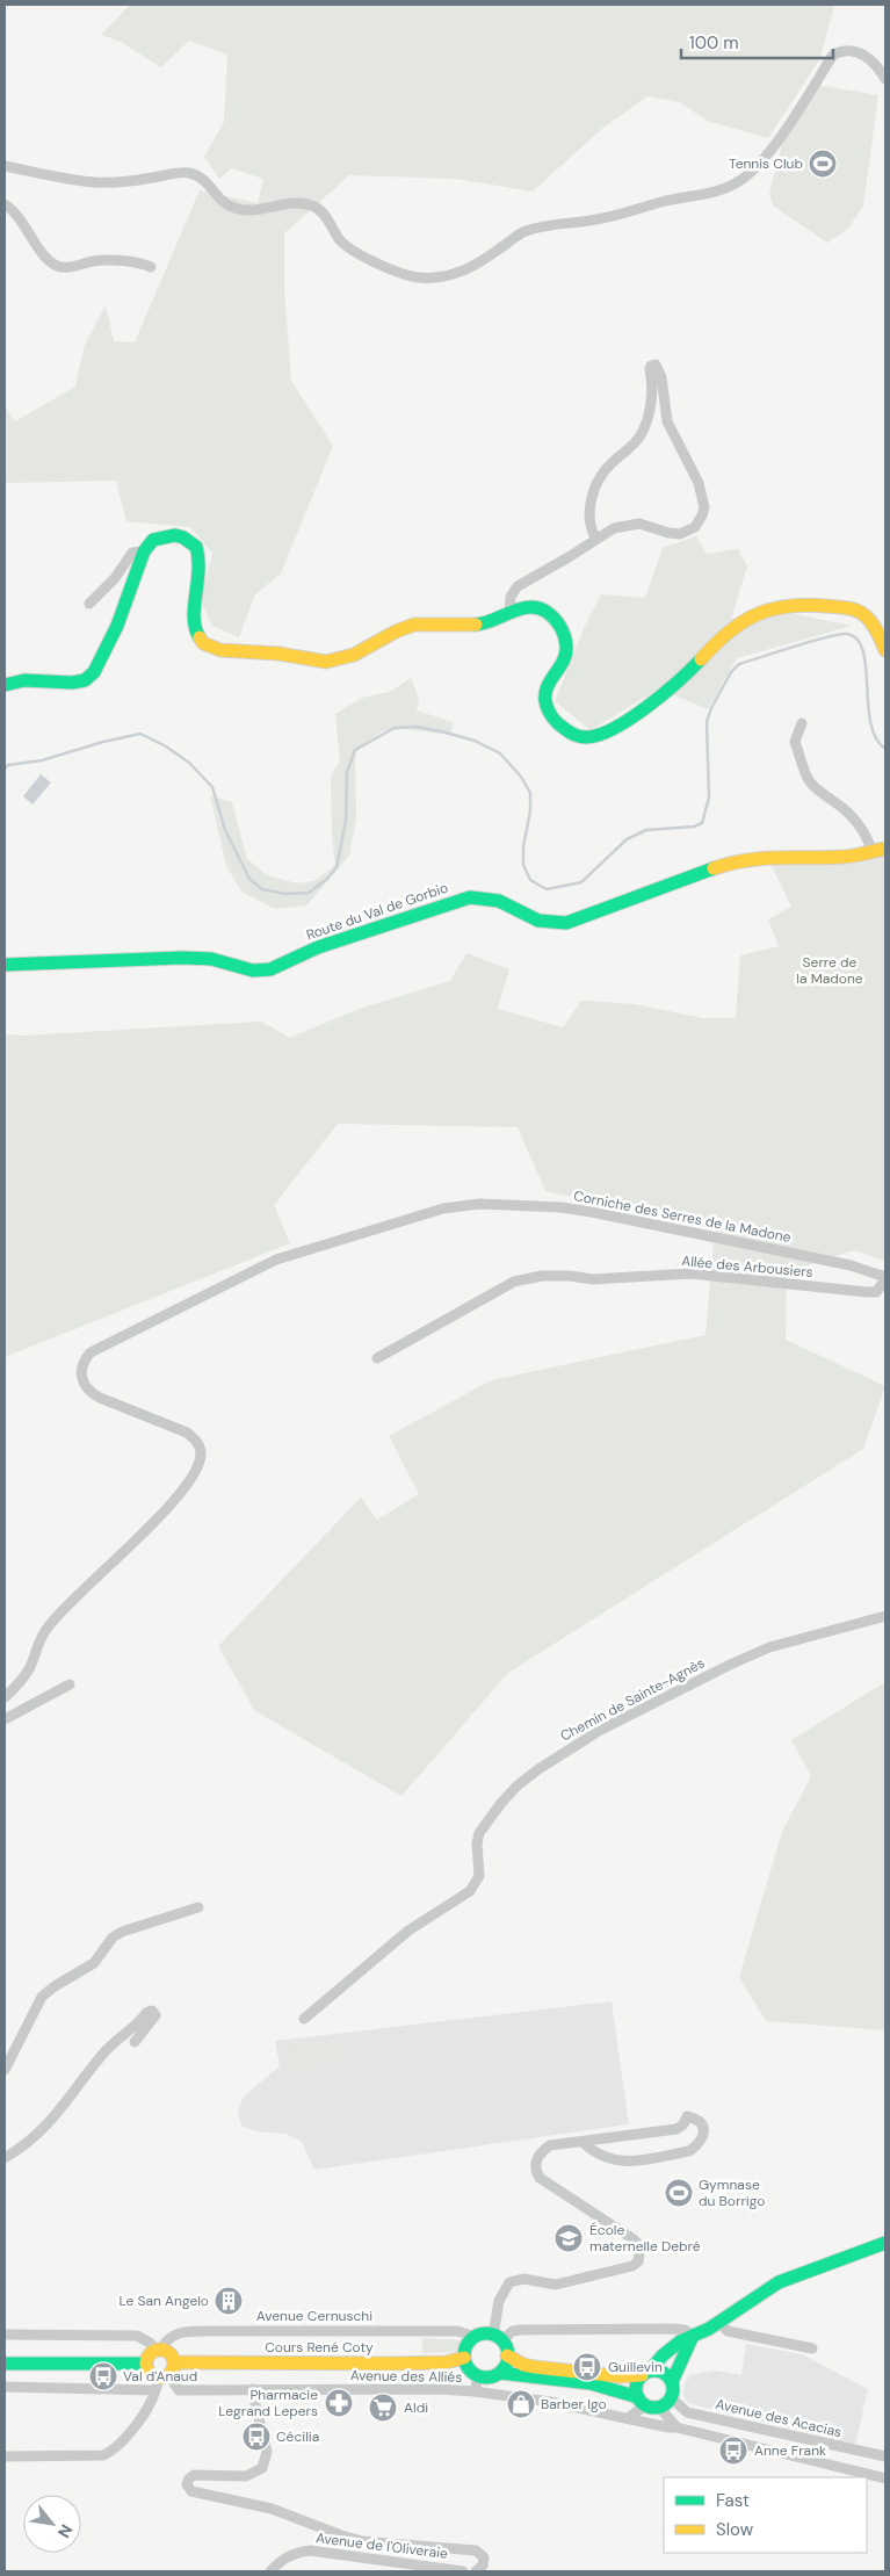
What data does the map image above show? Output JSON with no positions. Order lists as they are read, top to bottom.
{
  "streets": {
    "street": [
      "Route du Val de Gorbio",
      "Corniche des Serres de la Madone",
      "Allée des Arbousiers",
      "Chemin de Sainte-Agnès",
      "Avenue Cernuschi",
      "Cours René Coty",
      "Avenue des Alliés",
      "Avenue des Acacias",
      "Avenue de l'Oliveraie"
    ]
  },
  "crossings": [
    ["Corniche des Serres de la Madone", "Allée des Arbousiers"],
    ["Avenue Cernuschi", "Cours René Coty"],
    ["Avenue Cernuschi", "Avenue des Alliés"],
    ["Cours René Coty", "Avenue des Alliés"],
    ["Avenue des Alliés", "Avenue de l'Oliveraie"]
  ],
  "parks": ["Serre de la Madone"],
  "places": {
    "sports": ["Tennis Club", "Gymnase du Borrigo"],
    "school or university": ["École maternelle Debré"],
    "building": ["Le San Angelo"],
    "bus stop": [
      "Guillevin",
      "Val d'Anaud",
      "Cécilia",
      "Anne Frank"
    ],
    "pharmacy": ["Pharmacie Legrand Lepers"],
    "shop": ["Barber Igo"],
    "supermarket": ["Aldi"]
  },
  "legend": ["Fast", "Slow"],
  "scale_bar": "100 m",
  "north": "bottom right"
}
